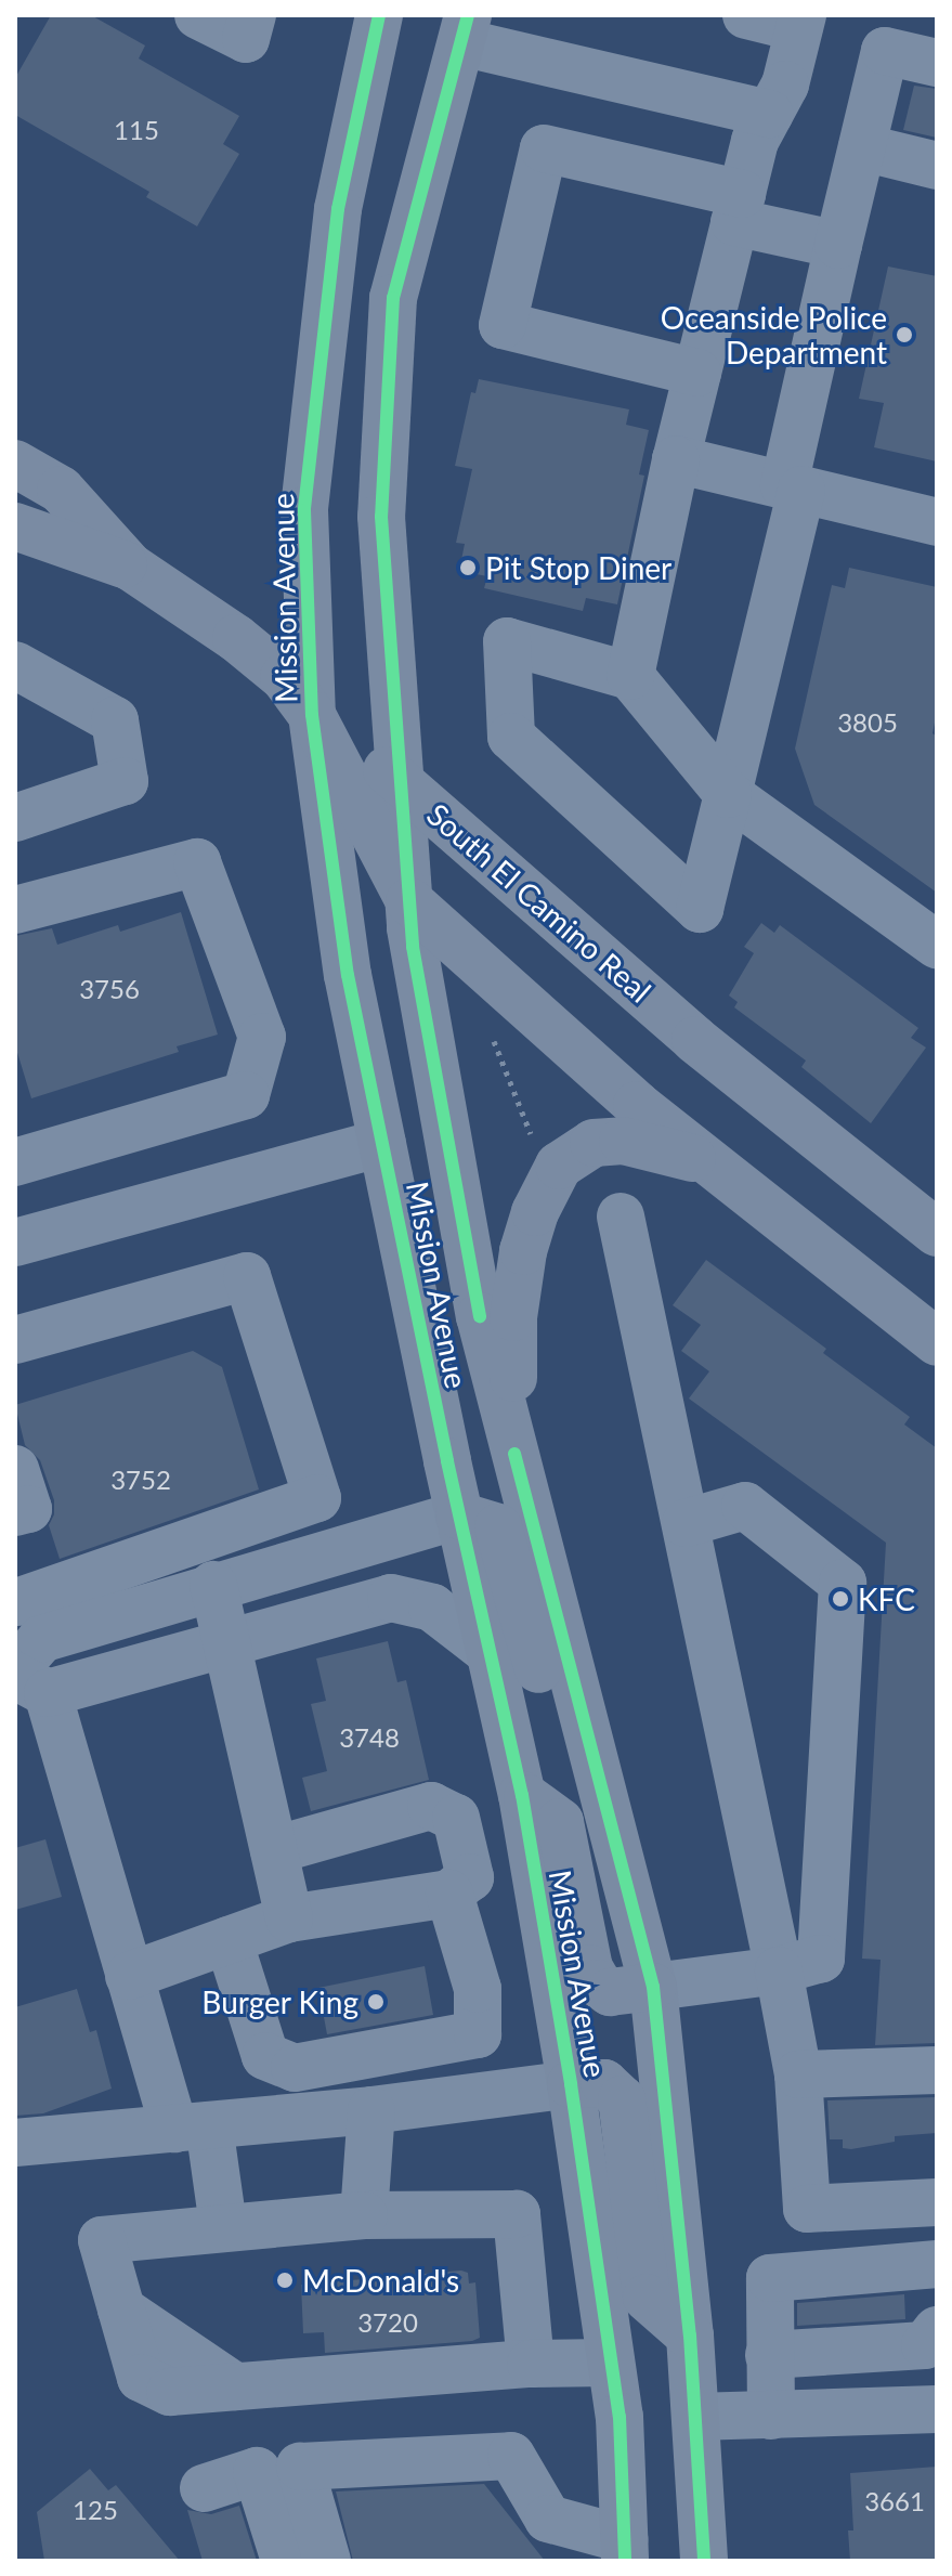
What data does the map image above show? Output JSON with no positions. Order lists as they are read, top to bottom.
{
  "streets": {
    "main road": ["Mission Avenue", "South El Camino Real"]
  },
  "crossings": [
    ["Mission Avenue", "South El Camino Real"]
  ],
  "places": [
    "Oceanside Police Department",
    "Pit Stop Diner",
    "KFC",
    "Burger King",
    "McDonald's"
  ],
  "house_numbers": [
    "115",
    "3805",
    "3756",
    "3752",
    "3748",
    "3720",
    "3661",
    "125"
  ]
}
